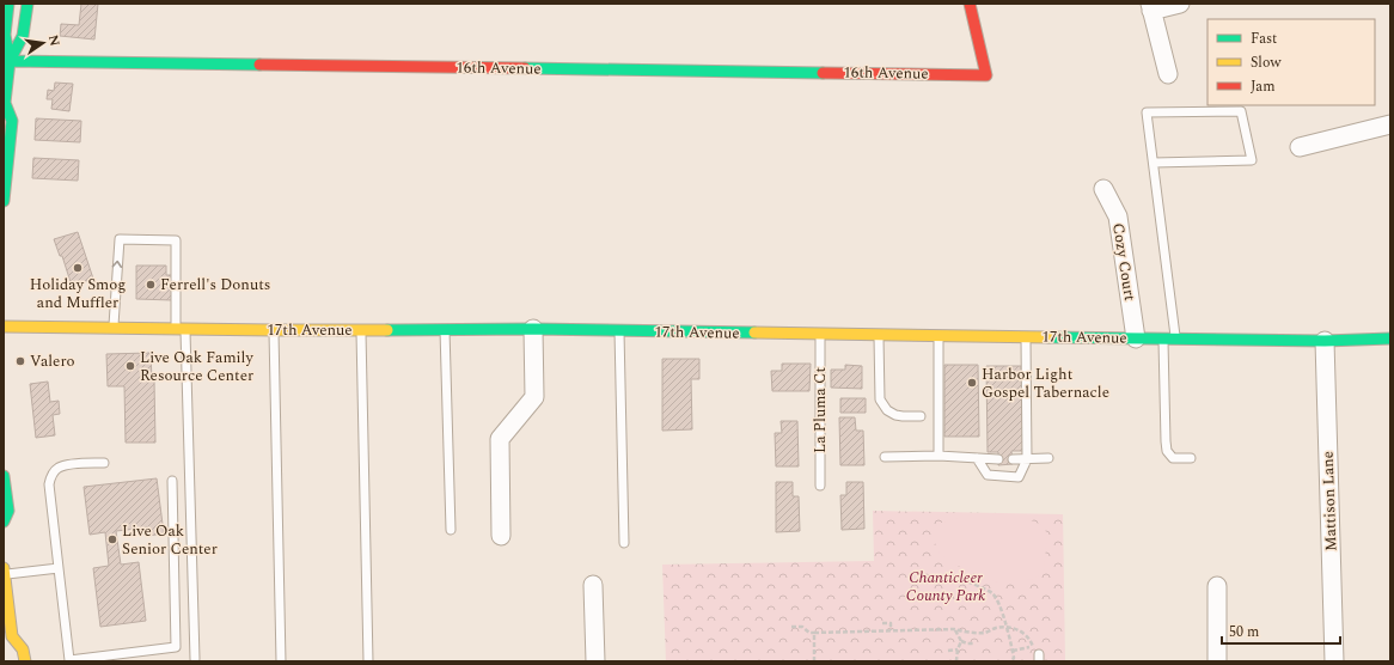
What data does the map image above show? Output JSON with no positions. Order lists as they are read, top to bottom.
{
  "streets": {
    "main road": ["16th Avenue", "17th Avenue"],
    "street": ["Cozy Court", "Mattison Lane"],
    "lane": ["La Pluma Ct"]
  },
  "crossings": [
    ["Cozy Court", "17th Avenue"],
    ["17th Avenue", "La Pluma Ct"],
    ["17th Avenue", "Mattison Lane"]
  ],
  "parks": ["Chanticleer County Park"],
  "places": [
    "Holiday Smog and Muffler",
    "Ferrell's Donuts",
    "Valero",
    "Live Oak Family Resource Center",
    "Harbor Light Gospel Tabernacle",
    "Live Oak Senior Center"
  ],
  "legend": ["Fast", "Slow", "Jam"],
  "scale_bar": "50 m",
  "north": "right"
}
